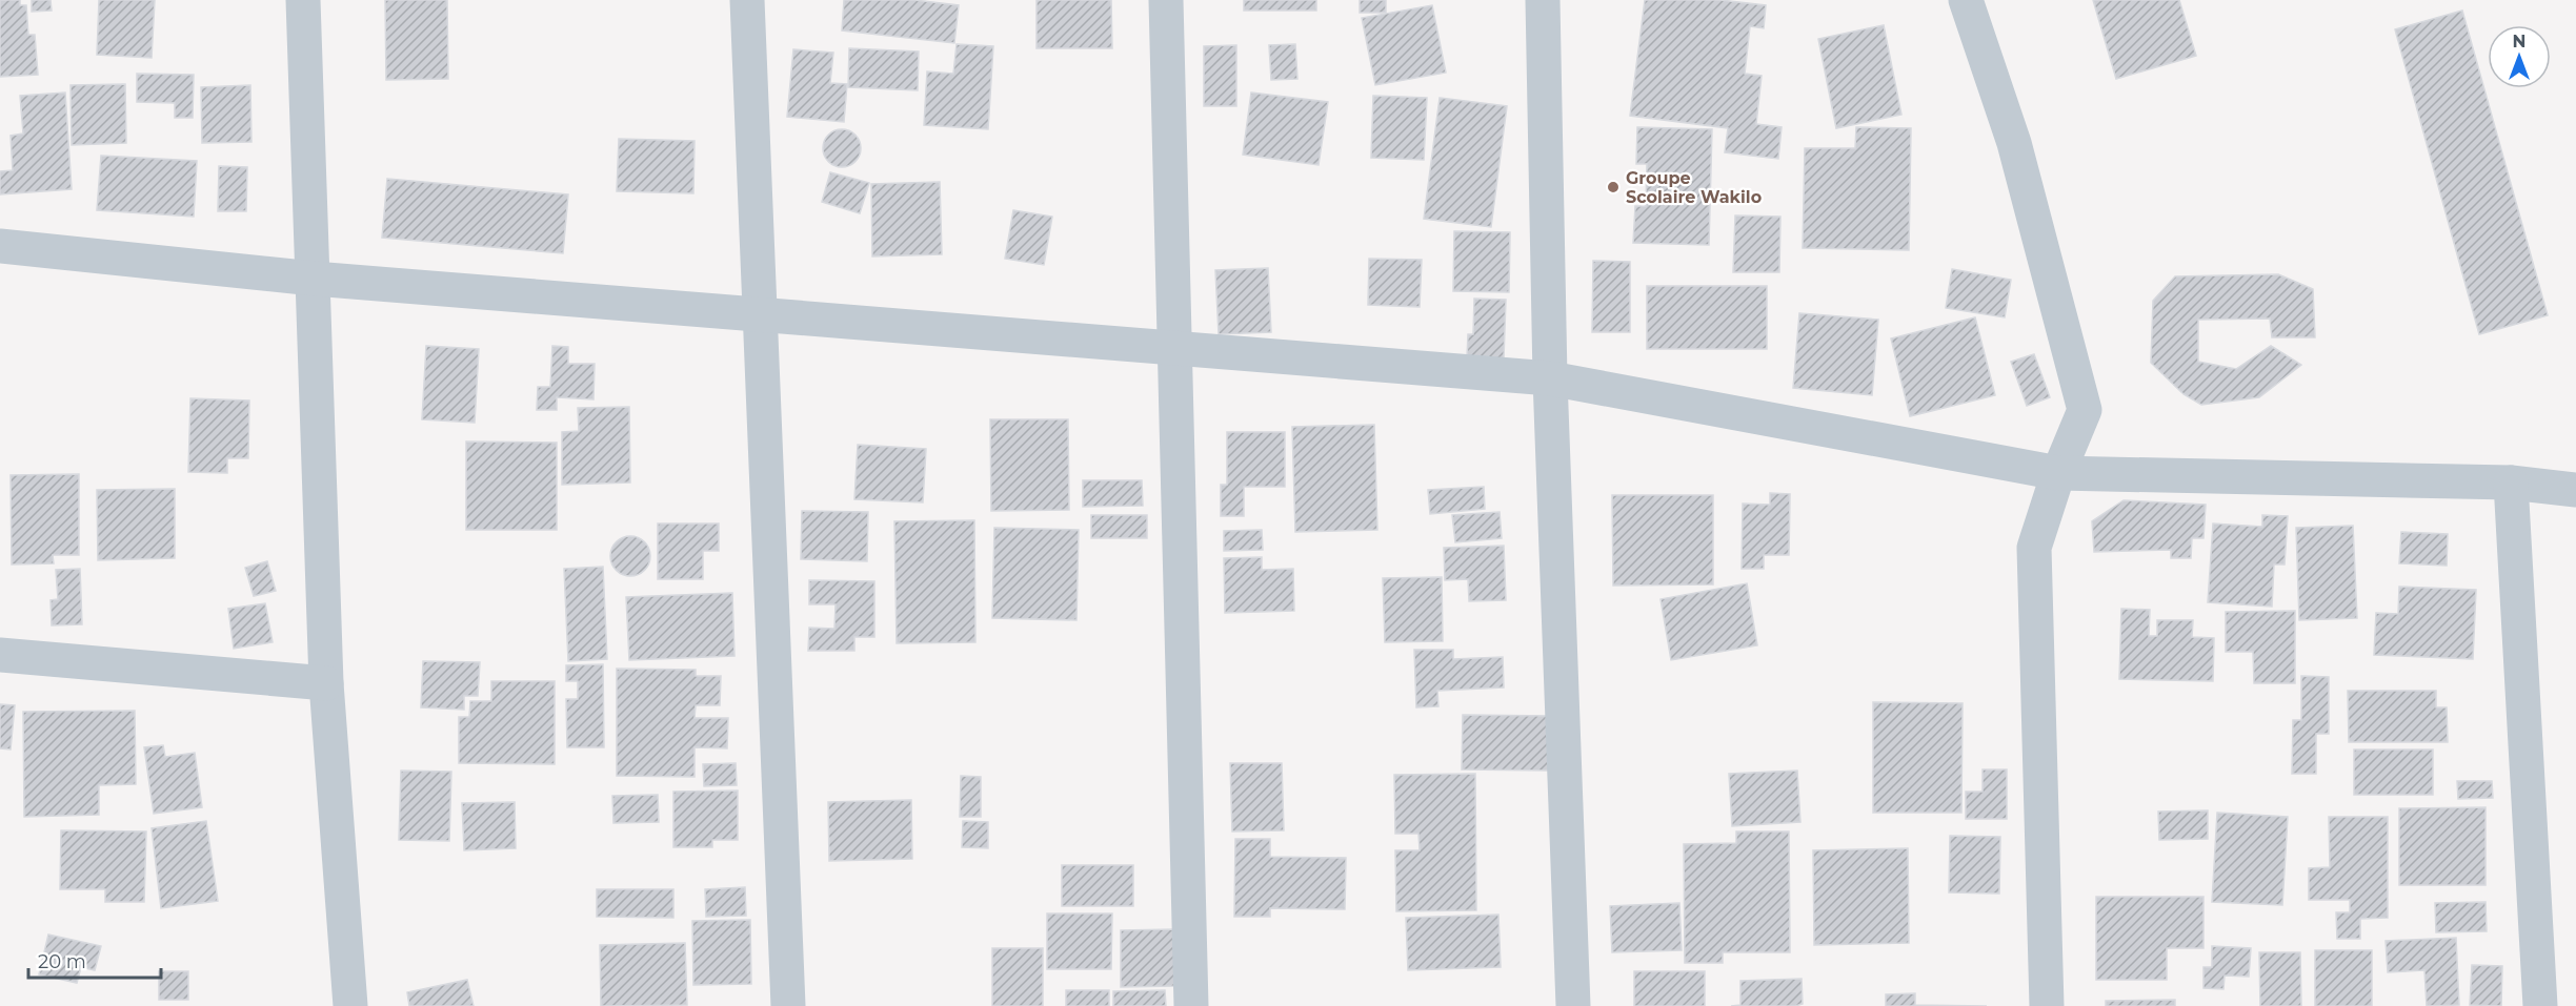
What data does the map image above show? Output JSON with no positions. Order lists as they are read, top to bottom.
{
  "places": ["Groupe Scolaire Wakilo"],
  "scale_bar": "20 m",
  "north": "top"
}
